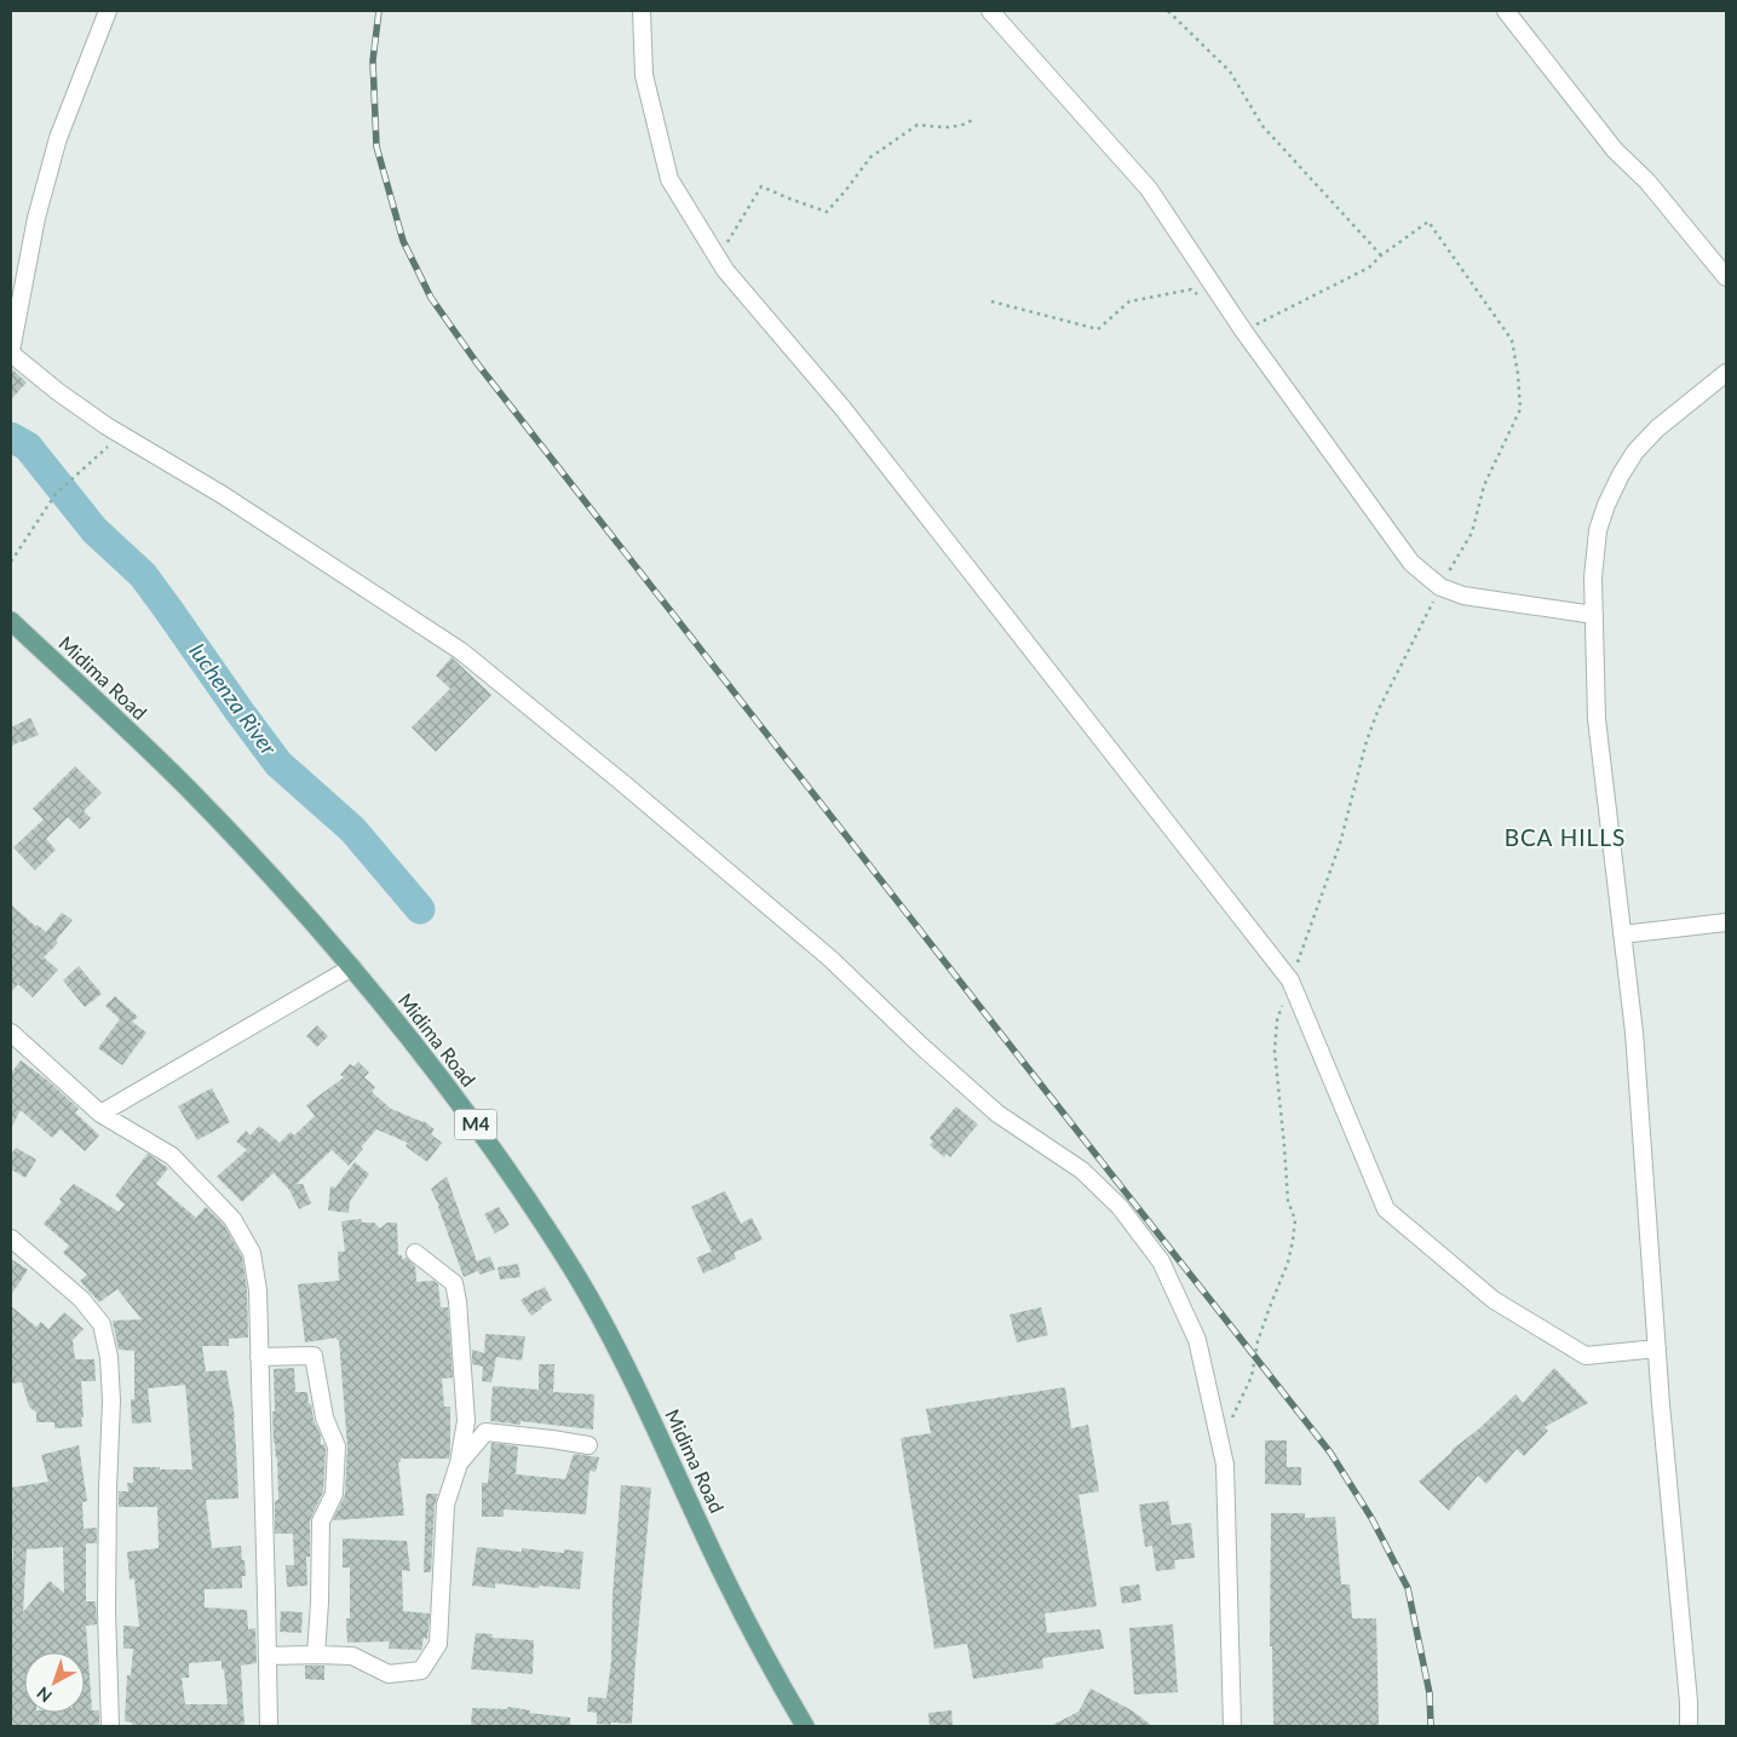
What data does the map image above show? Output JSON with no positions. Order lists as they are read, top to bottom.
{
  "streets": {
    "main road": ["Midima Road", "M4"]
  },
  "districts": ["BCA HILLS"],
  "water": ["luchenza River"],
  "north": "bottom left"
}
